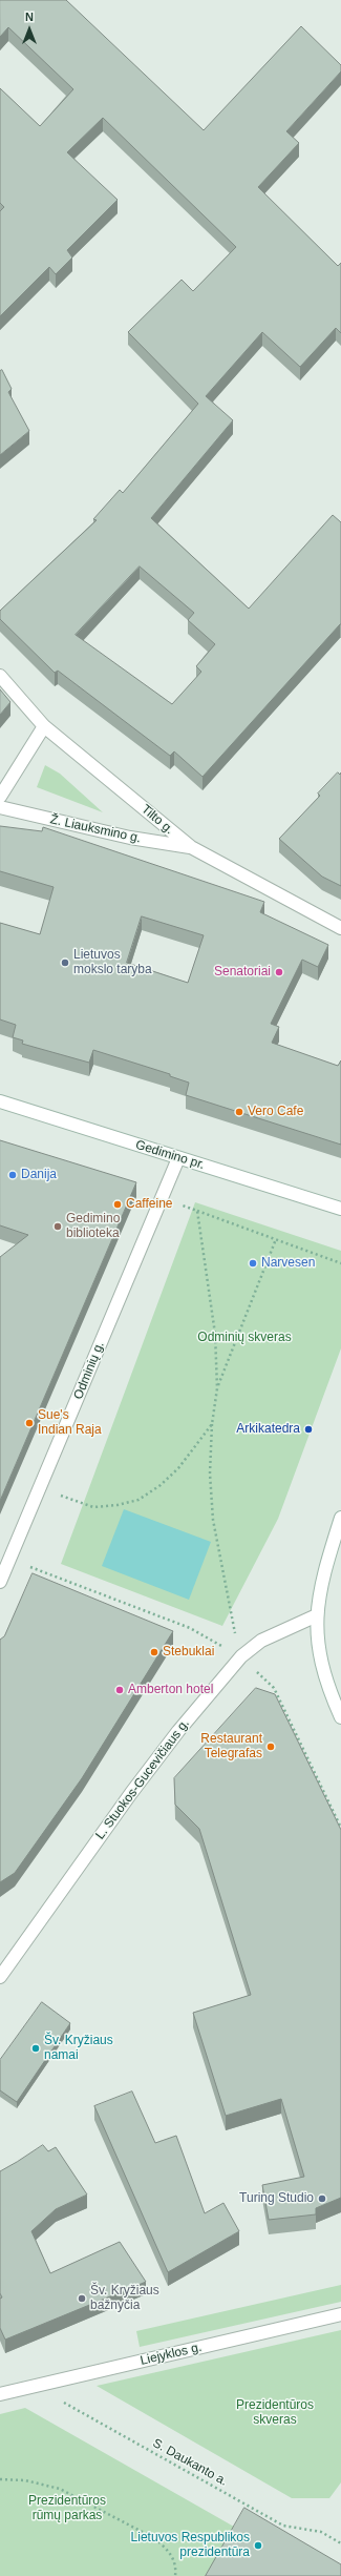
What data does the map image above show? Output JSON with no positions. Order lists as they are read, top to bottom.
{
  "streets": {
    "street": [
      "Tilto g.",
      "Ž. Liauksmino g.",
      "Gedimino pr.",
      "Odminių g.",
      "L. Stuokos-Gucevičiaus g.",
      "Liejyklos g."
    ],
    "path": ["S. Daukanto a."]
  },
  "crossings": [
    ["Tilto g.", "Ž. Liauksmino g."],
    ["Gedimino pr.", "Odminių g."],
    ["Liejyklos g.", "S. Daukanto a."]
  ],
  "parks": ["Odminių skveras", "Prezidentūros skveras", "Prezidentūros rūmų parkas"],
  "places": [
    "Lietuvos mokslo taryba",
    "Senatoriai",
    "Vero Cafe",
    "Danija",
    "Caffeine",
    "Gedimino biblioteka",
    "Narvesen",
    "Sue's Indian Raja",
    "Arkikatedra",
    "Stebuklai",
    "Amberton hotel",
    "Restaurant Telegrafas",
    "Šv. Kryžiaus namai",
    "Turing Studio",
    "Šv. Kryžiaus bažnyčia",
    "Lietuvos Respublikos prezidentūra"
  ],
  "north": "top"
}
